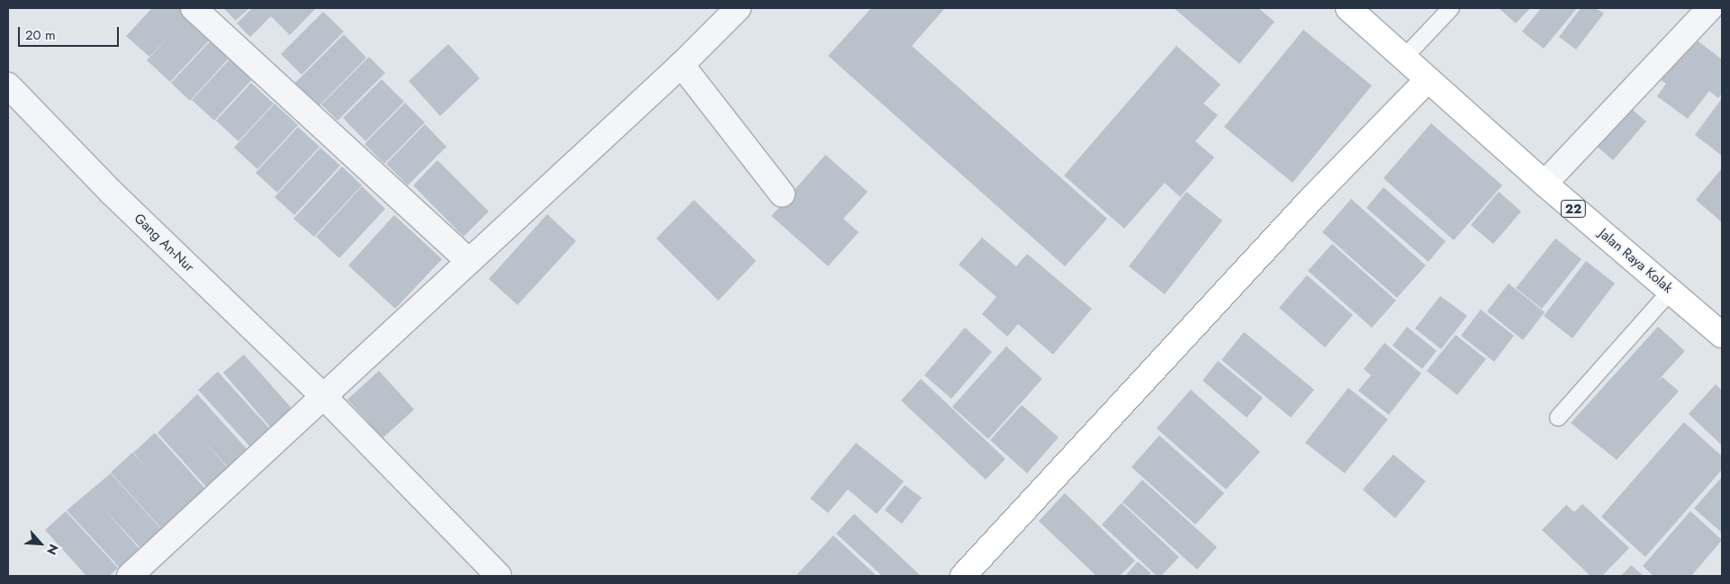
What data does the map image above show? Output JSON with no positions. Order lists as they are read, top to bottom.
{
  "streets": {
    "main road": ["22", "Jalan Raya Kolak"],
    "street": ["Gang An-Nur"]
  },
  "crossings": [
    ["22", "Jalan Raya Kolak"]
  ],
  "scale_bar": "20 m",
  "north": "bottom right"
}
